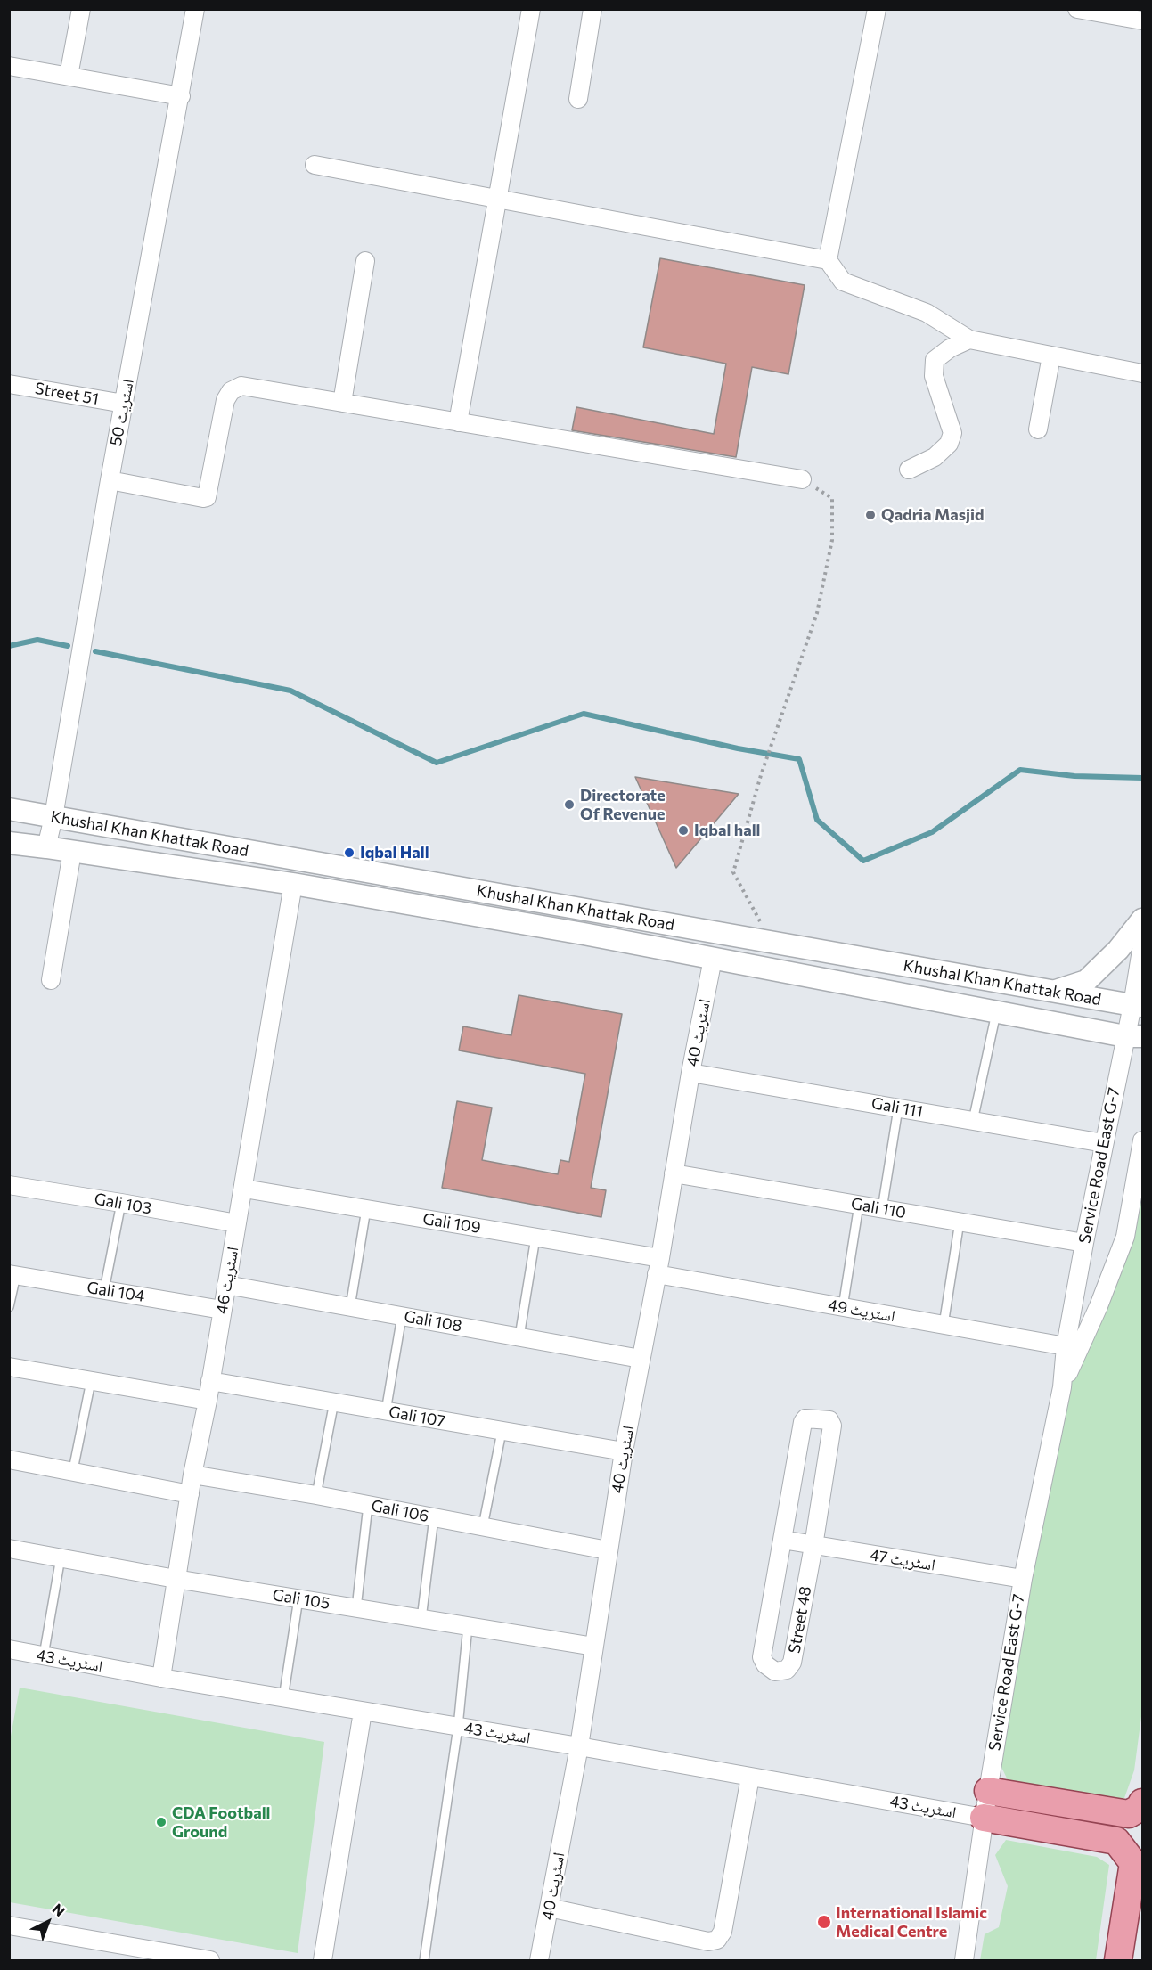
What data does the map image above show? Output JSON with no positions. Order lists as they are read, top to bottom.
{
  "streets": {
    "street": [
      "Street 51",
      "اسٹریٹ 50",
      "Khushal Khan Khattak Road",
      "اسٹریٹ 40",
      "Gali 111",
      "Service Road East G-7",
      "Gali 103",
      "Gali 110",
      "Gali 109",
      "اسٹریٹ 46",
      "Gali 104",
      "اسٹریٹ 49",
      "Gali 108",
      "Gali 107",
      "Gali 106",
      "اسٹریٹ 47",
      "Gali 105",
      "Street 48",
      "اسٹریٹ 43"
    ]
  },
  "crossings": [
    ["Street 51", "اسٹریٹ 50"],
    ["اسٹریٹ 50", "Khushal Khan Khattak Road"],
    ["Khushal Khan Khattak Road", "اسٹریٹ 40"],
    ["Khushal Khan Khattak Road", "Service Road East G-7"],
    ["Khushal Khan Khattak Road", "اسٹریٹ 46"],
    ["اسٹریٹ 40", "Gali 111"],
    ["اسٹریٹ 40", "Gali 110"],
    ["اسٹریٹ 40", "Gali 109"],
    ["اسٹریٹ 40", "اسٹریٹ 49"],
    ["اسٹریٹ 40", "Gali 108"],
    ["اسٹریٹ 40", "Gali 107"],
    ["اسٹریٹ 40", "Gali 106"],
    ["اسٹریٹ 40", "Gali 105"],
    ["اسٹریٹ 40", "اسٹریٹ 43"],
    ["Gali 111", "Service Road East G-7"],
    ["Service Road East G-7", "Gali 110"],
    ["Service Road East G-7", "اسٹریٹ 49"],
    ["Service Road East G-7", "اسٹریٹ 47"],
    ["Service Road East G-7", "اسٹریٹ 43"],
    ["Gali 103", "اسٹریٹ 46"],
    ["Gali 109", "اسٹریٹ 46"],
    ["Gali 109", "اسٹریٹ 49"],
    ["اسٹریٹ 46", "Gali 104"],
    ["اسٹریٹ 46", "Gali 108"],
    ["اسٹریٹ 46", "Gali 107"],
    ["اسٹریٹ 46", "Gali 106"],
    ["اسٹریٹ 46", "Gali 105"],
    ["اسٹریٹ 46", "اسٹریٹ 43"],
    ["اسٹریٹ 47", "Street 48"]
  ],
  "places": [
    "Qadria Masjid",
    "Directorate Of Revenue",
    "Iqbal hall",
    "Iqbal Hall",
    "CDA Football Ground",
    "International Islamic Medical Centre"
  ],
  "north": "top right"
}
